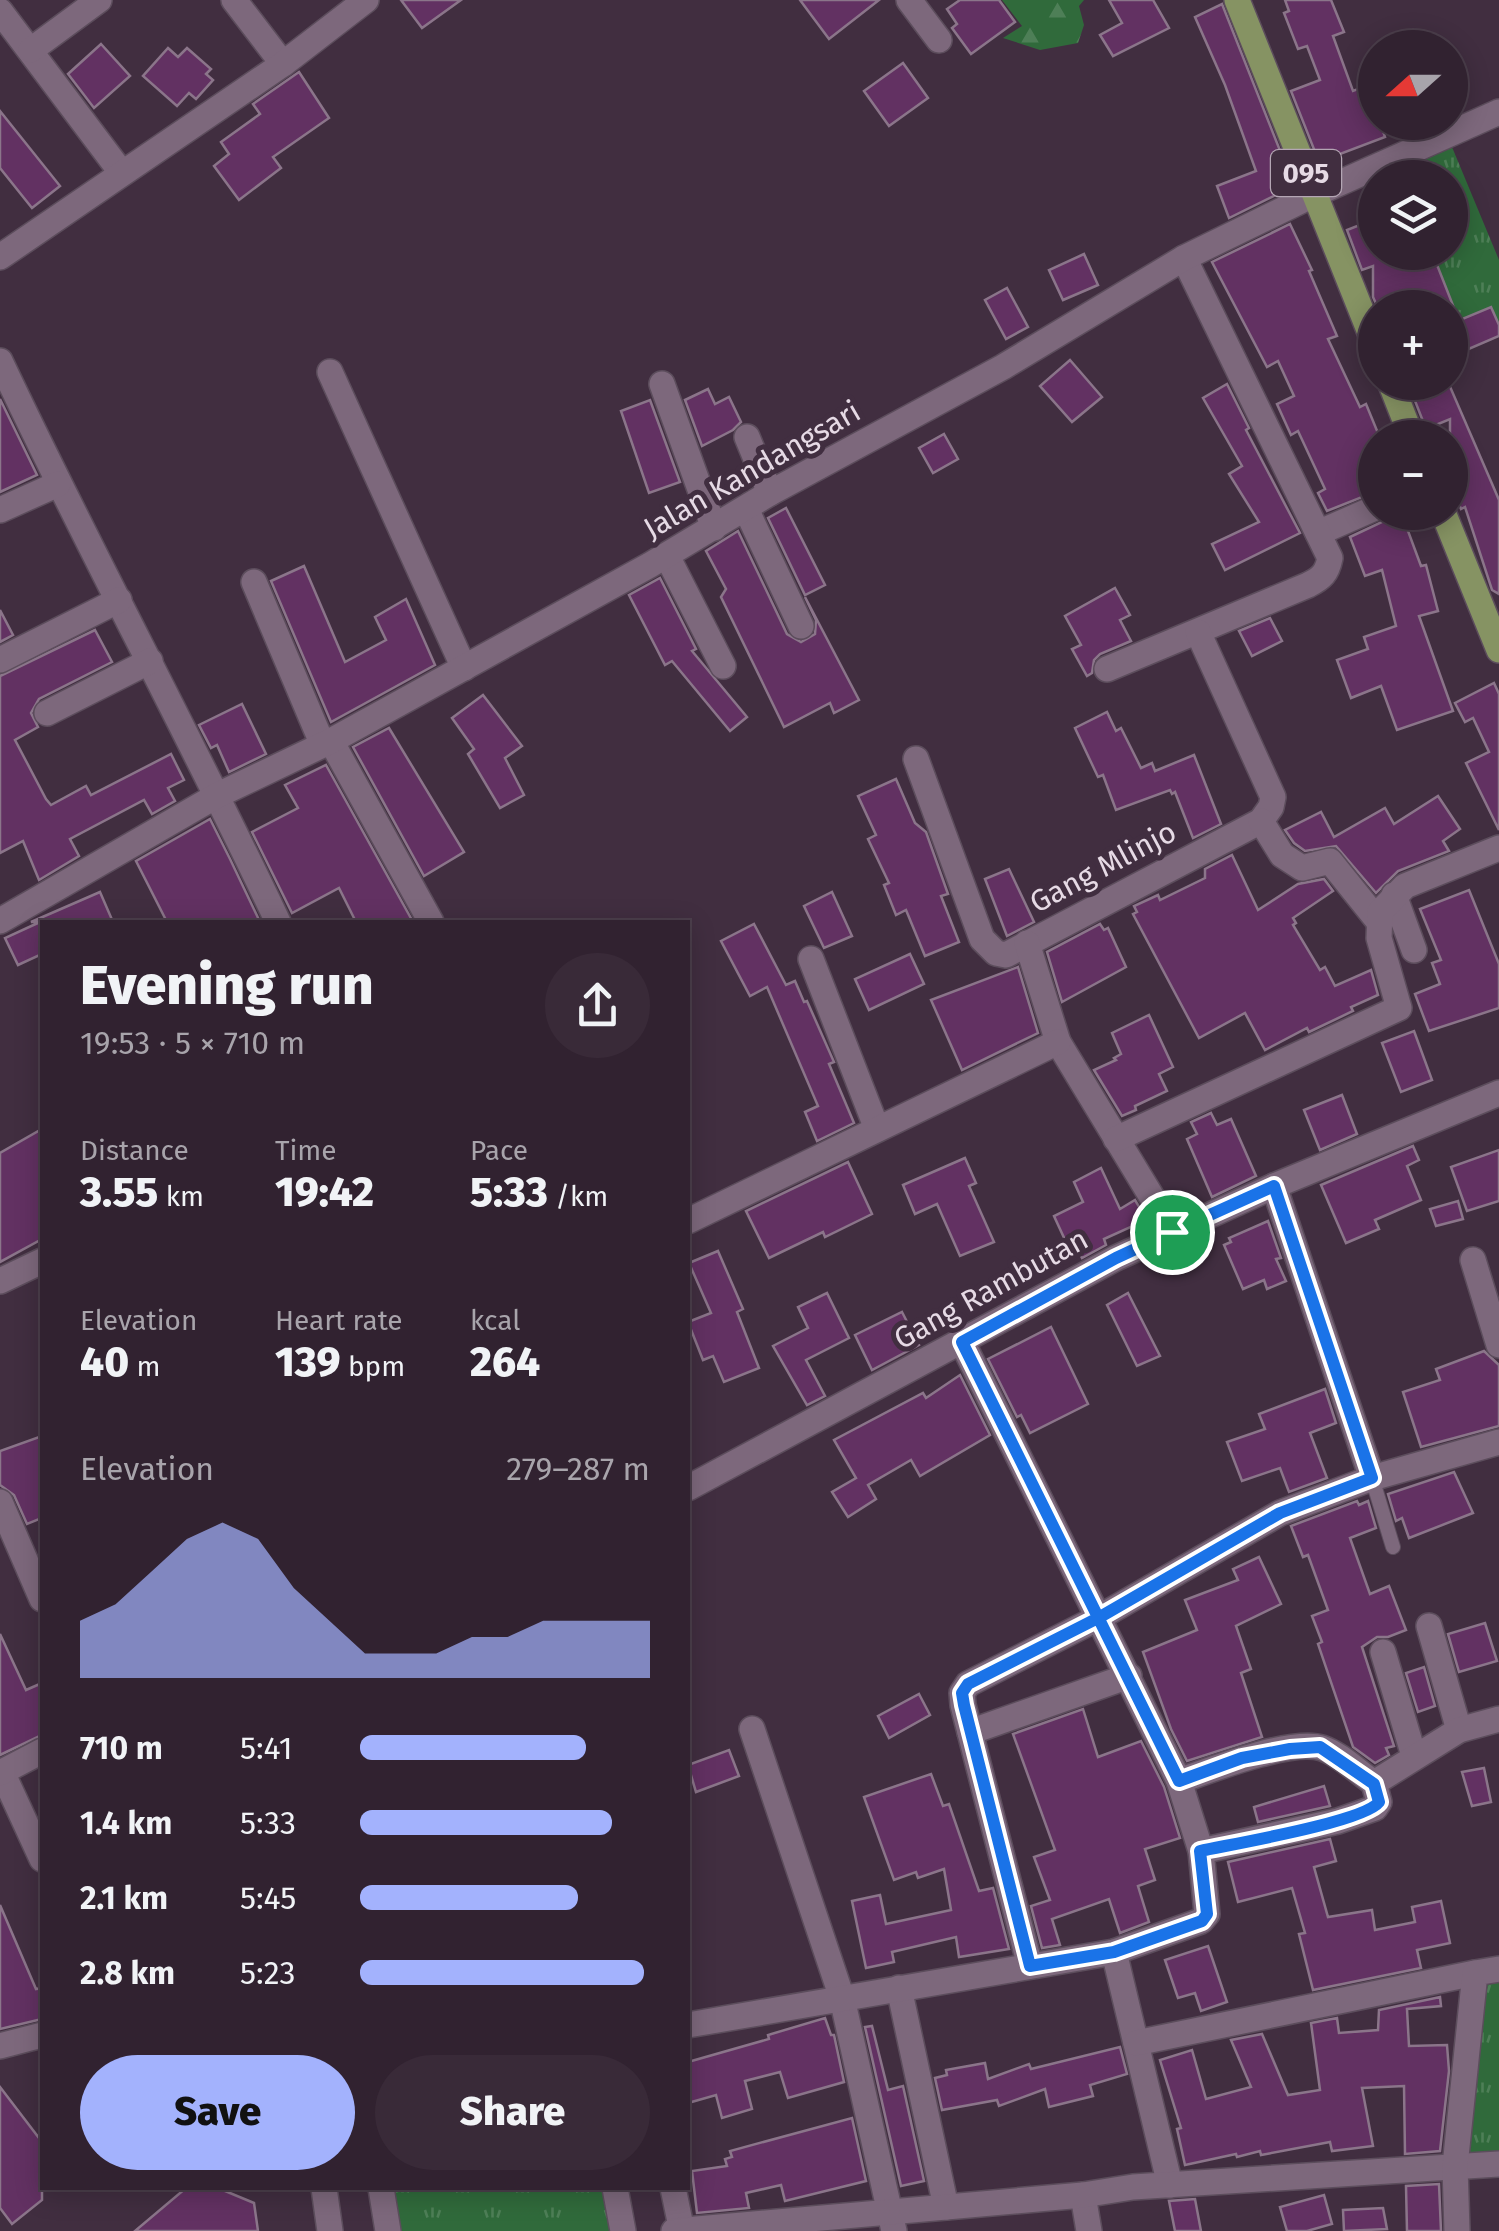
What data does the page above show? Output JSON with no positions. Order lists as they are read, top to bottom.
{
  "streets": {
    "main road": ["095"],
    "street": ["Jalan Kandangsari", "Gang Mlinjo", "Gang Rambutan"]
  },
  "crossings": [
    ["095", "Jalan Kandangsari"],
    ["Gang Mlinjo", "Gang Rambutan"]
  ],
  "north": "left",
  "page": {
    "map_buttons": ["+", "−"],
    "heading": ["Evening run", "19:53 · 5 × 710 m"],
    "stats": [
      ["Distance", "3.55 km"],
      ["Time", "19:42"],
      ["Pace", "5:33 /km"],
      ["Elevation", "40 m"],
      ["Heart rate", "139 bpm"],
      ["kcal", "264"]
    ],
    "chart": ["Elevation", "279–287 m"],
    "list": [
      {
        "name": "710 m",
        "note": "5:41"
      },
      {
        "name": "1.4 km",
        "note": "5:33"
      },
      {
        "name": "2.1 km",
        "note": "5:45"
      },
      {
        "name": "2.8 km",
        "note": "5:23"
      }
    ],
    "buttons": ["Save", "Share"]
  }
}
